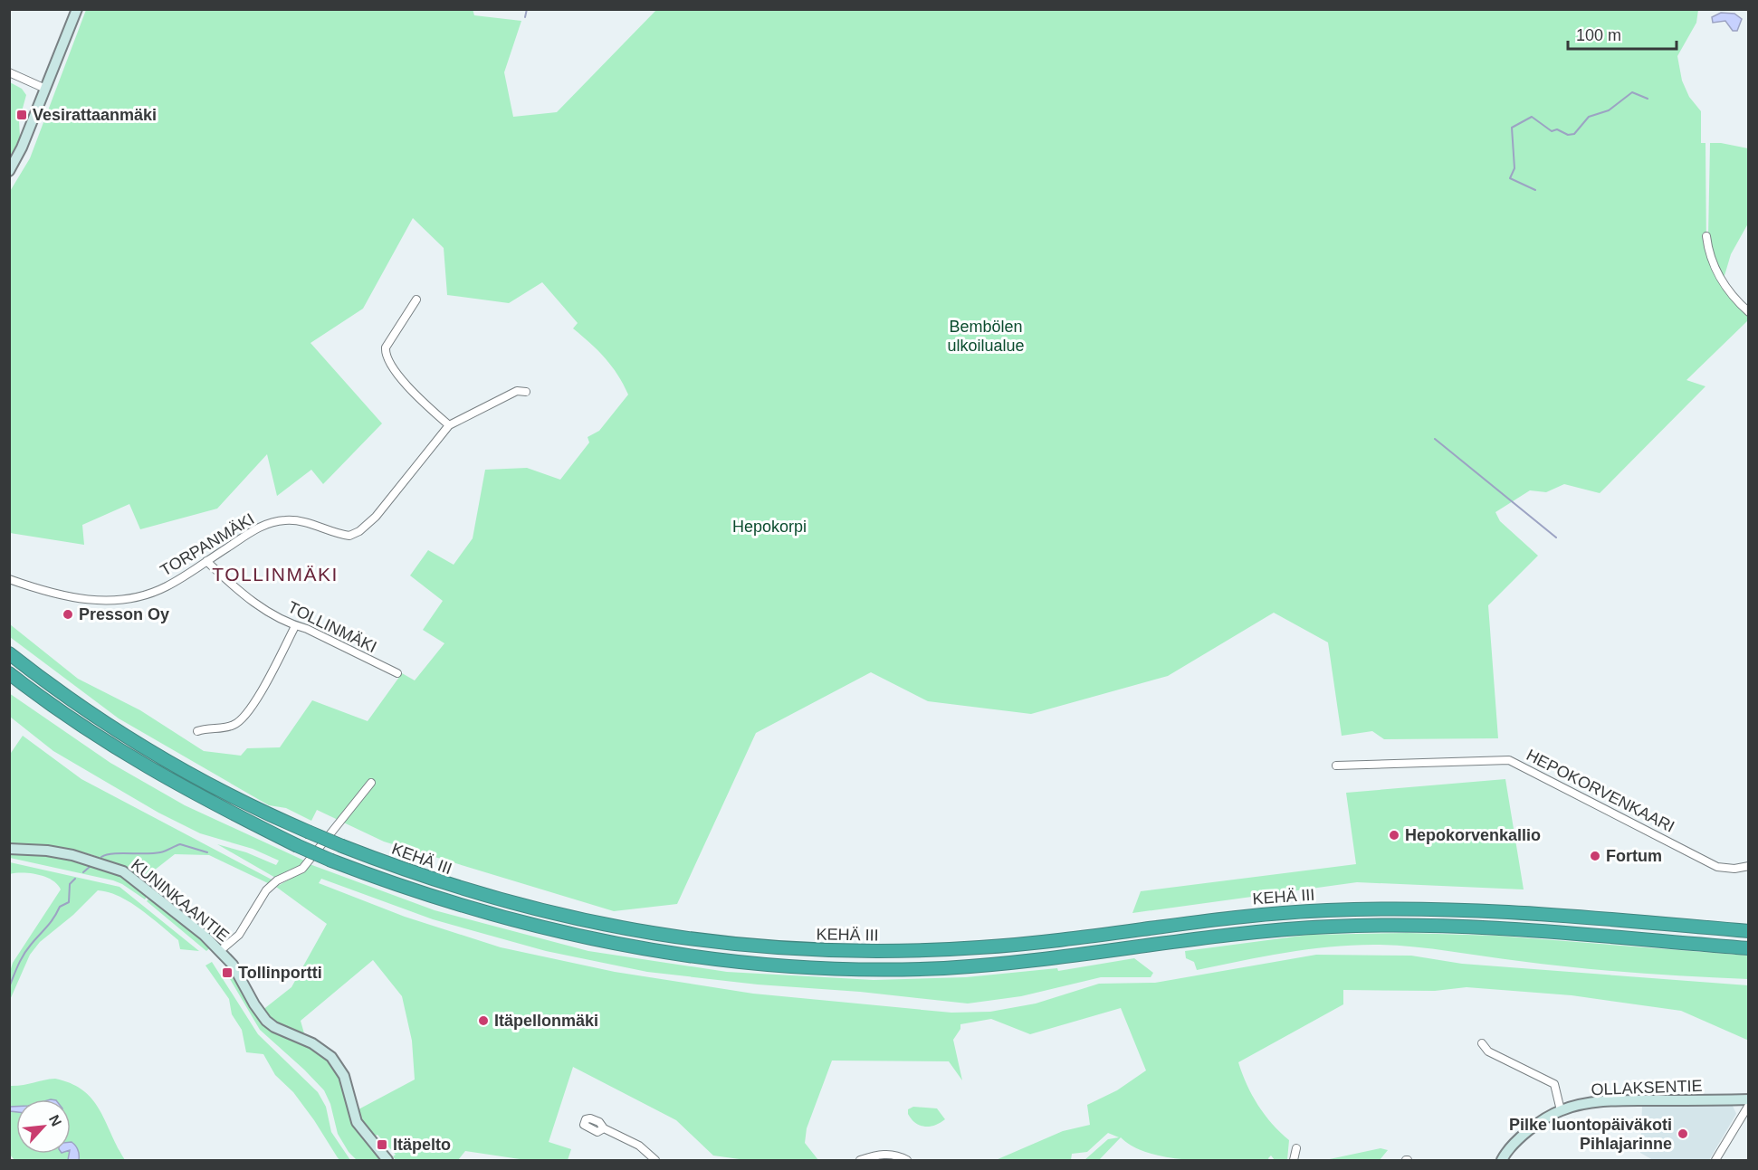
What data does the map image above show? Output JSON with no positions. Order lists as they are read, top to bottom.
{
  "streets": {
    "highway": ["KEHÄ III"],
    "main road": ["KUNINKAANTIE", "OLLAKSENTIE"],
    "street": ["TORPANMÄKI", "TOLLINMÄKI", "HEPOKORVENKAARI"]
  },
  "crossings": [
    ["TORPANMÄKI", "TOLLINMÄKI"]
  ],
  "districts": ["TOLLINMÄKI"],
  "parks": ["Bembölen ulkoilualue", "Hepokorpi"],
  "places": {
    "transit": ["Vesirattaanmäki", "Tollinportti", "Itäpelto"],
    "other": [
      "Presson Oy",
      "Hepokorvenkallio",
      "Fortum",
      "Itäpellonmäki",
      "Pilke luontopäiväkoti Pihlajarinne"
    ]
  },
  "scale_bar": "100 m",
  "north": "top right"
}
